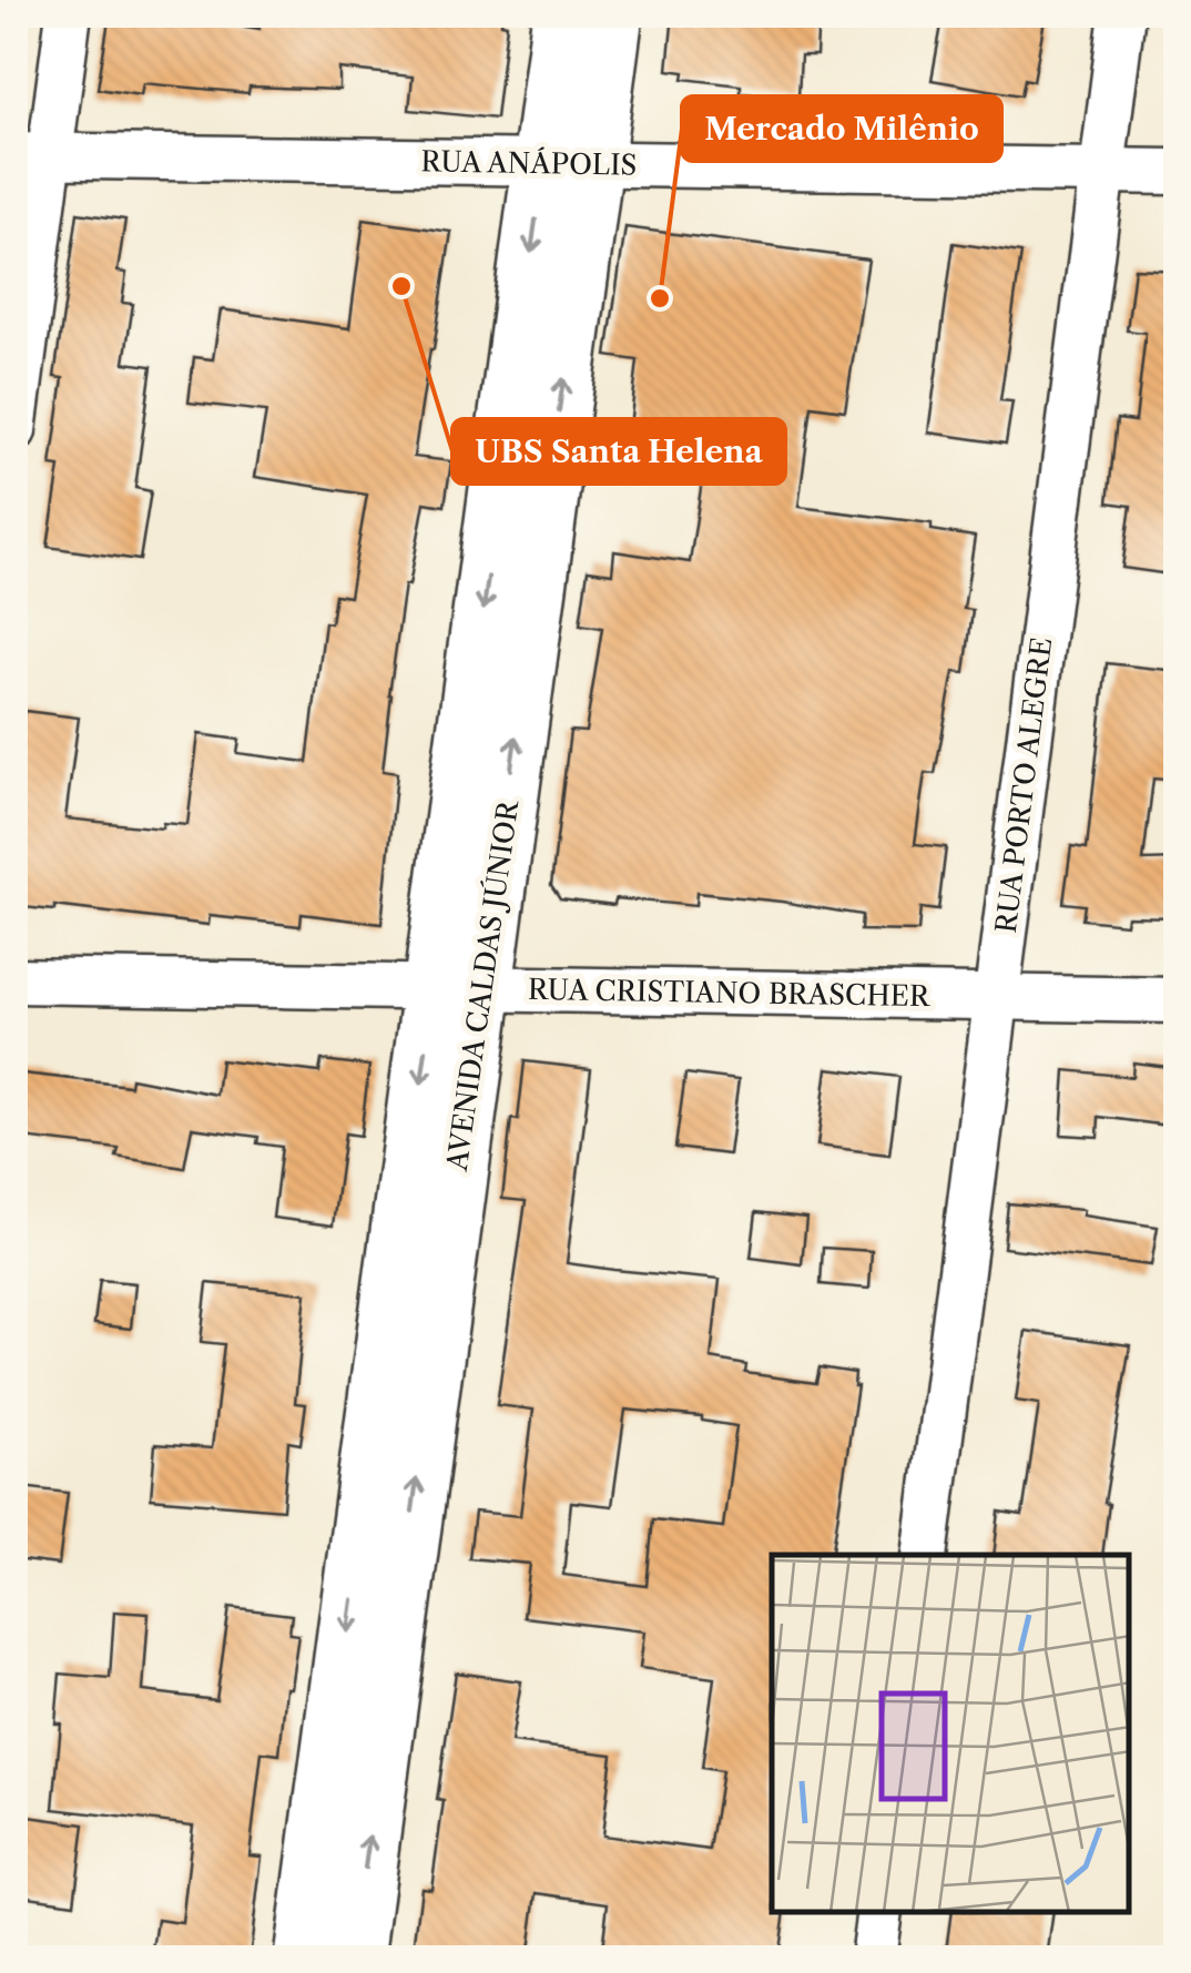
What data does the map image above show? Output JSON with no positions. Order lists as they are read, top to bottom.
{
  "streets": {
    "main road": ["AVENIDA CALDAS JÚNIOR"],
    "street": ["RUA ANÁPOLIS", "RUA PORTO ALEGRE", "RUA CRISTIANO BRASCHER"]
  },
  "crossings": [
    ["RUA ANÁPOLIS", "RUA PORTO ALEGRE"],
    ["RUA ANÁPOLIS", "AVENIDA CALDAS JÚNIOR"],
    ["RUA PORTO ALEGRE", "RUA CRISTIANO BRASCHER"],
    ["AVENIDA CALDAS JÚNIOR", "RUA CRISTIANO BRASCHER"]
  ],
  "places": ["UBS Santa Helena", "Mercado Milênio"]
}
